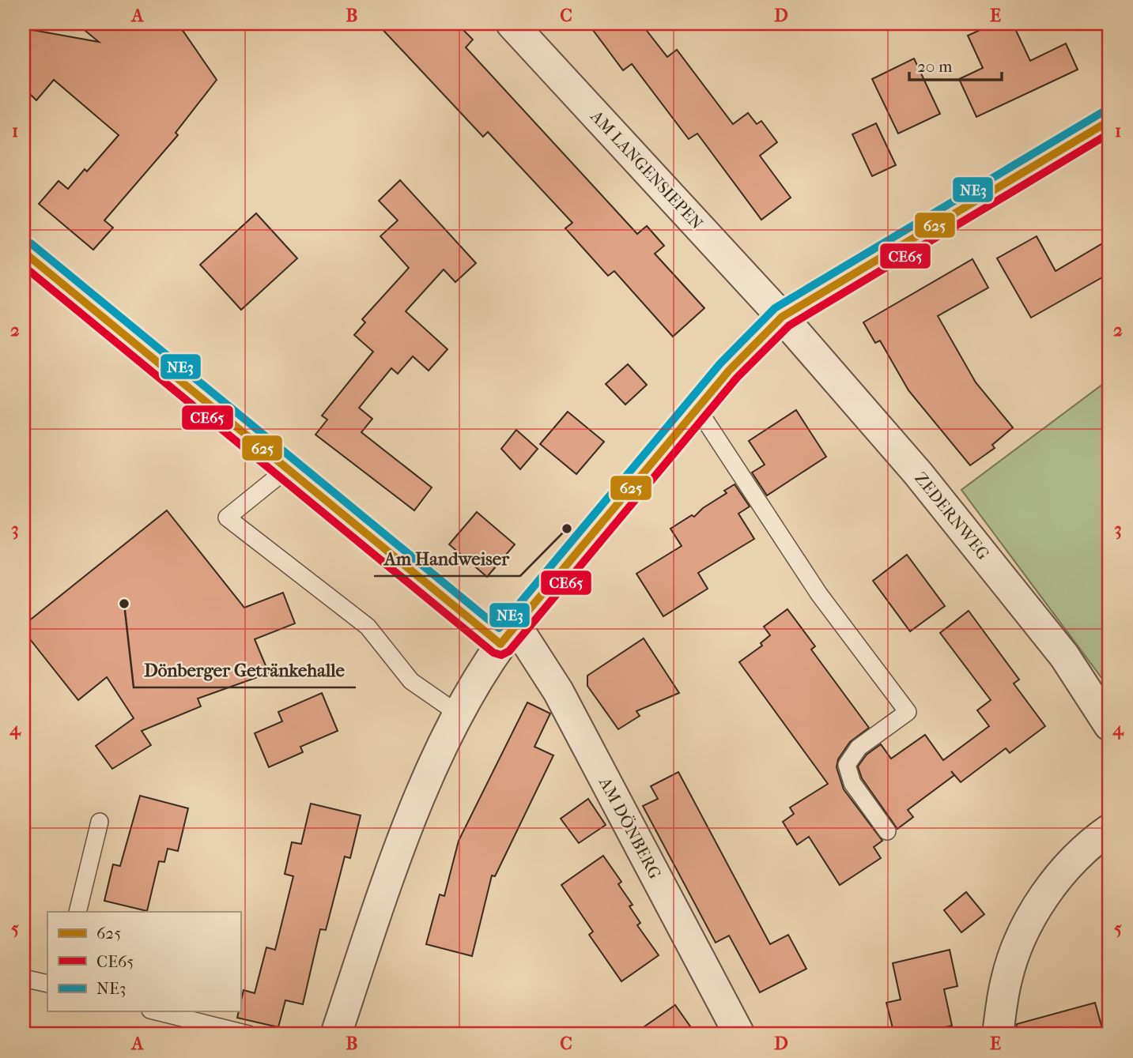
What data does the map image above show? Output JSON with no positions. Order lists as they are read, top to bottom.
{
  "streets": {
    "street": ["AM LANGENSIEPEN", "ZEDERNWEG", "AM DÖNBERG"]
  },
  "crossings": [
    ["AM LANGENSIEPEN", "ZEDERNWEG"]
  ],
  "places": ["Am Handweiser", "Dönberger Getränkehalle"],
  "lines": ["transit line NE3", "transit line 625", "transit line CE65"],
  "legend": ["625", "CE65", "NE3"],
  "scale_bar": "20 m",
  "grid": {
    "columns": [
      "A",
      "B",
      "C",
      "D",
      "E"
    ],
    "rows": [
      "1",
      "2",
      "3",
      "4",
      "5"
    ]
  }
}
